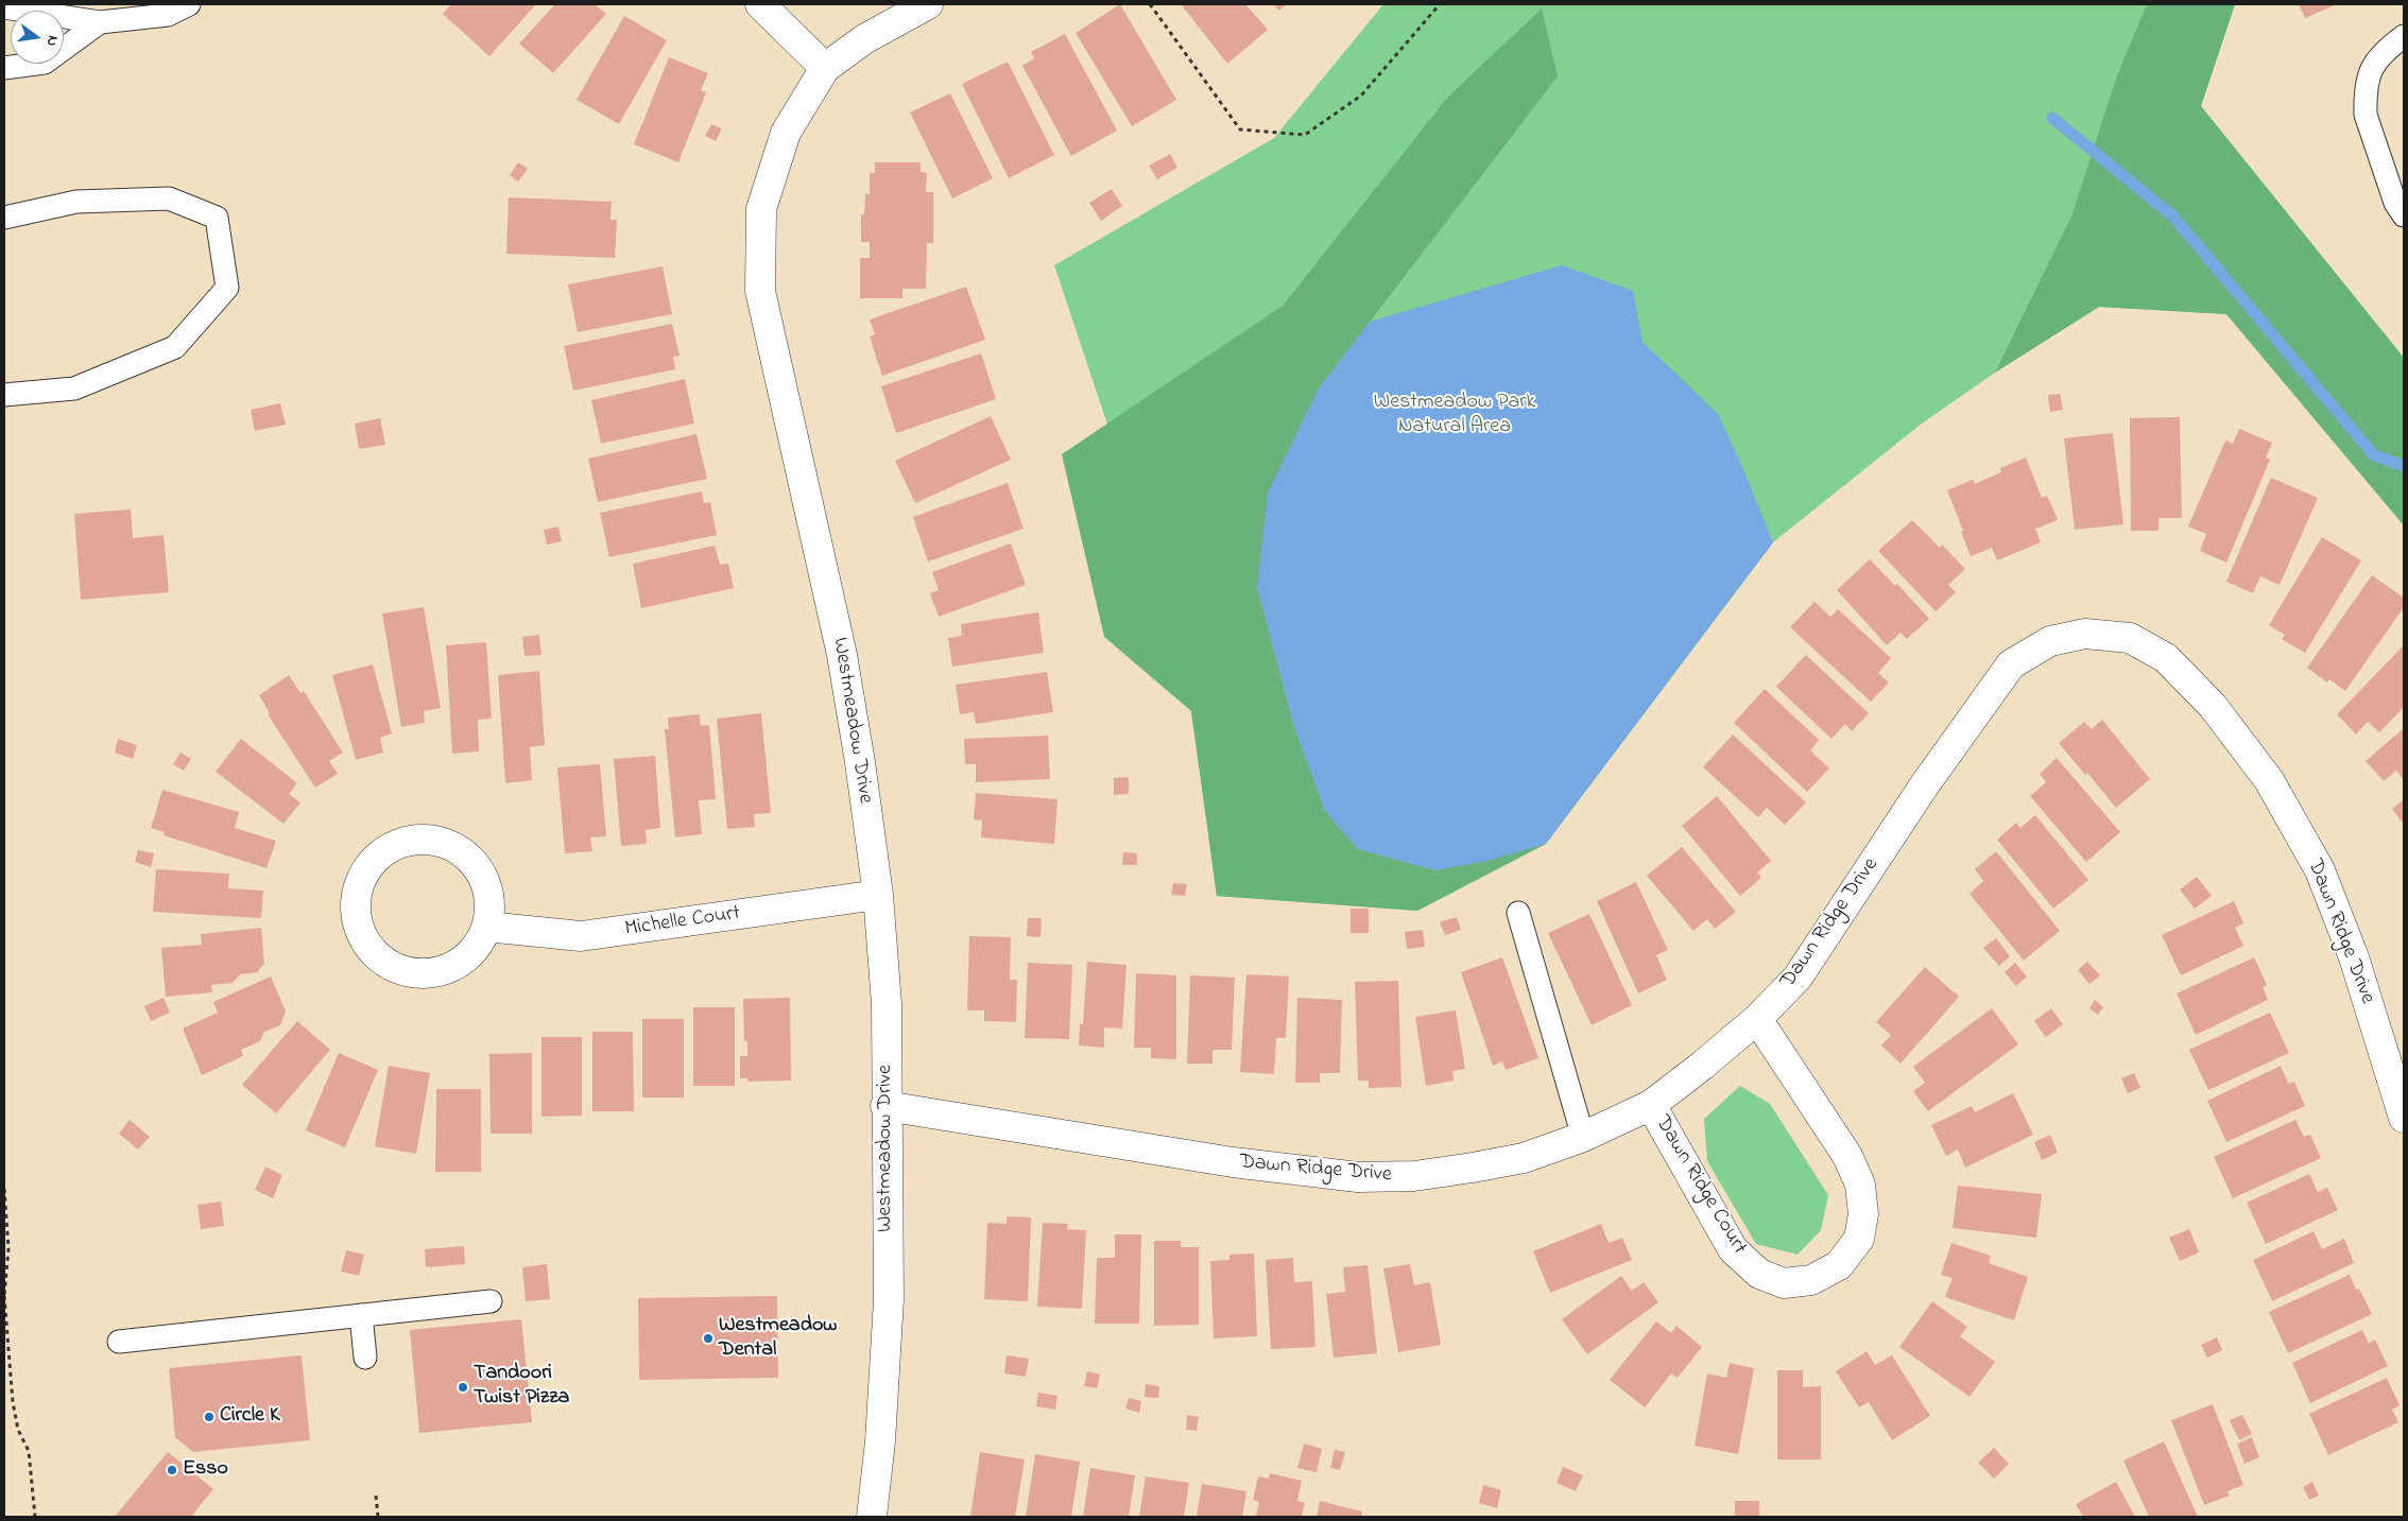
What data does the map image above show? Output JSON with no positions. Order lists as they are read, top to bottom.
{
  "streets": {
    "street": [
      "Westmeadow Drive",
      "Michelle Court",
      "Dawn Ridge Drive",
      "Dawn Ridge Court"
    ]
  },
  "crossings": [
    ["Westmeadow Drive", "Michelle Court"],
    ["Westmeadow Drive", "Dawn Ridge Drive"],
    ["Dawn Ridge Drive", "Dawn Ridge Court"]
  ],
  "parks": ["Westmeadow Park Natural Area"],
  "places": [
    "Westmeadow Dental",
    "Tandoori Twist Pizza",
    "Circle K",
    "Esso"
  ],
  "north": "right"
}
